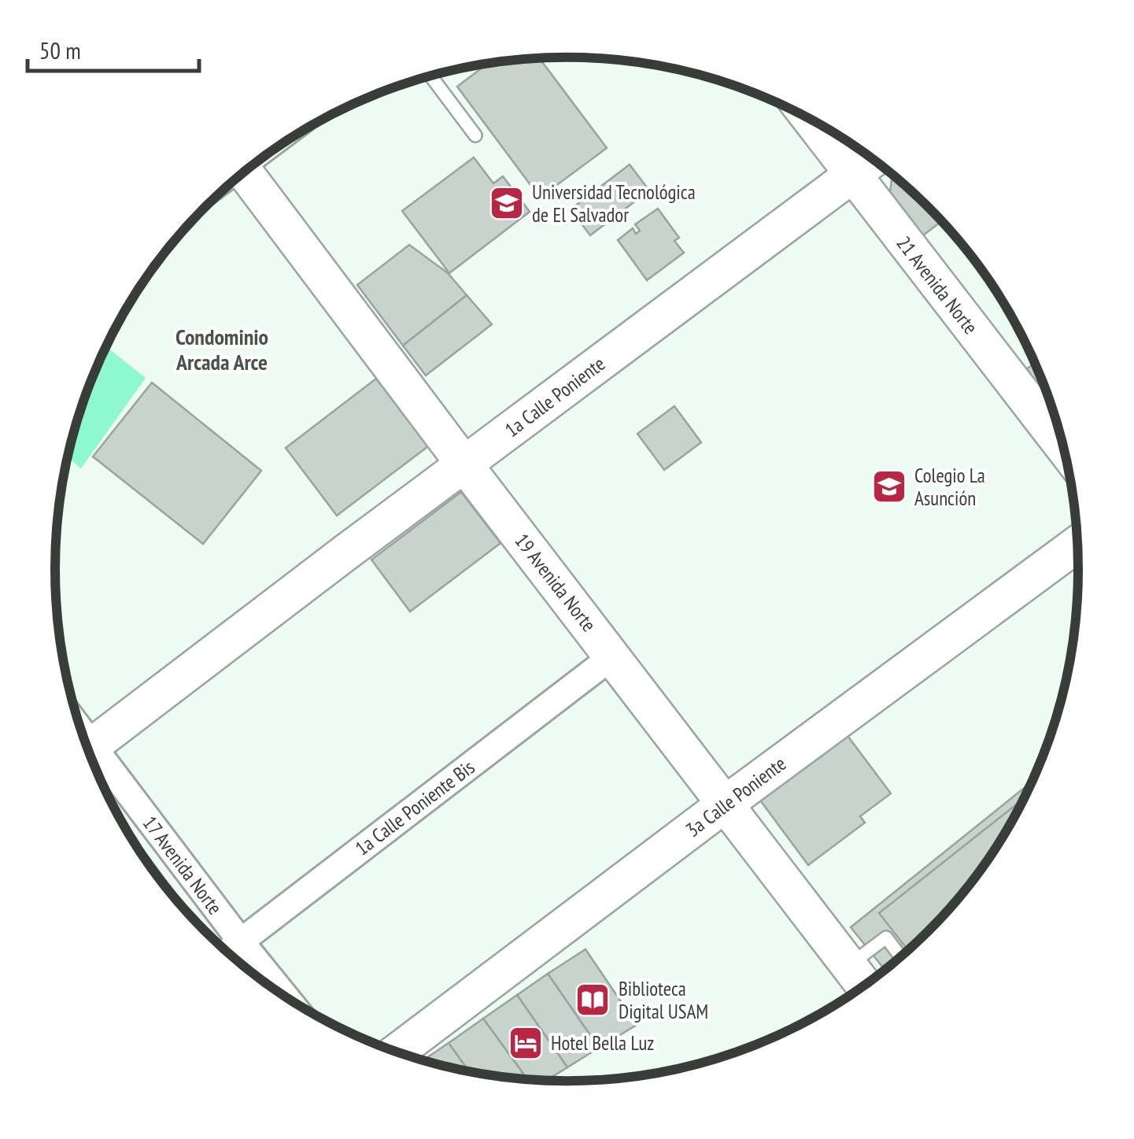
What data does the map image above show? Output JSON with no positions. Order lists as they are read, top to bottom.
{
  "streets": {
    "street": [
      "21 Avenida Norte",
      "1a Calle Poniente",
      "19 Avenida Norte",
      "3a Calle Poniente",
      "1a Calle Poniente Bis",
      "17 Avenida Norte"
    ]
  },
  "crossings": [
    ["21 Avenida Norte", "1a Calle Poniente"],
    ["1a Calle Poniente", "19 Avenida Norte"],
    ["19 Avenida Norte", "3a Calle Poniente"],
    ["19 Avenida Norte", "1a Calle Poniente Bis"],
    ["1a Calle Poniente Bis", "17 Avenida Norte"]
  ],
  "districts": ["Condominio Arcada Arce"],
  "places": {
    "school or university": ["Universidad Tecnológica de El Salvador", "Colegio La Asunción"],
    "library": ["Biblioteca Digital USAM"],
    "hotel": ["Hotel Bella Luz"]
  },
  "scale_bar": "50 m"
}
